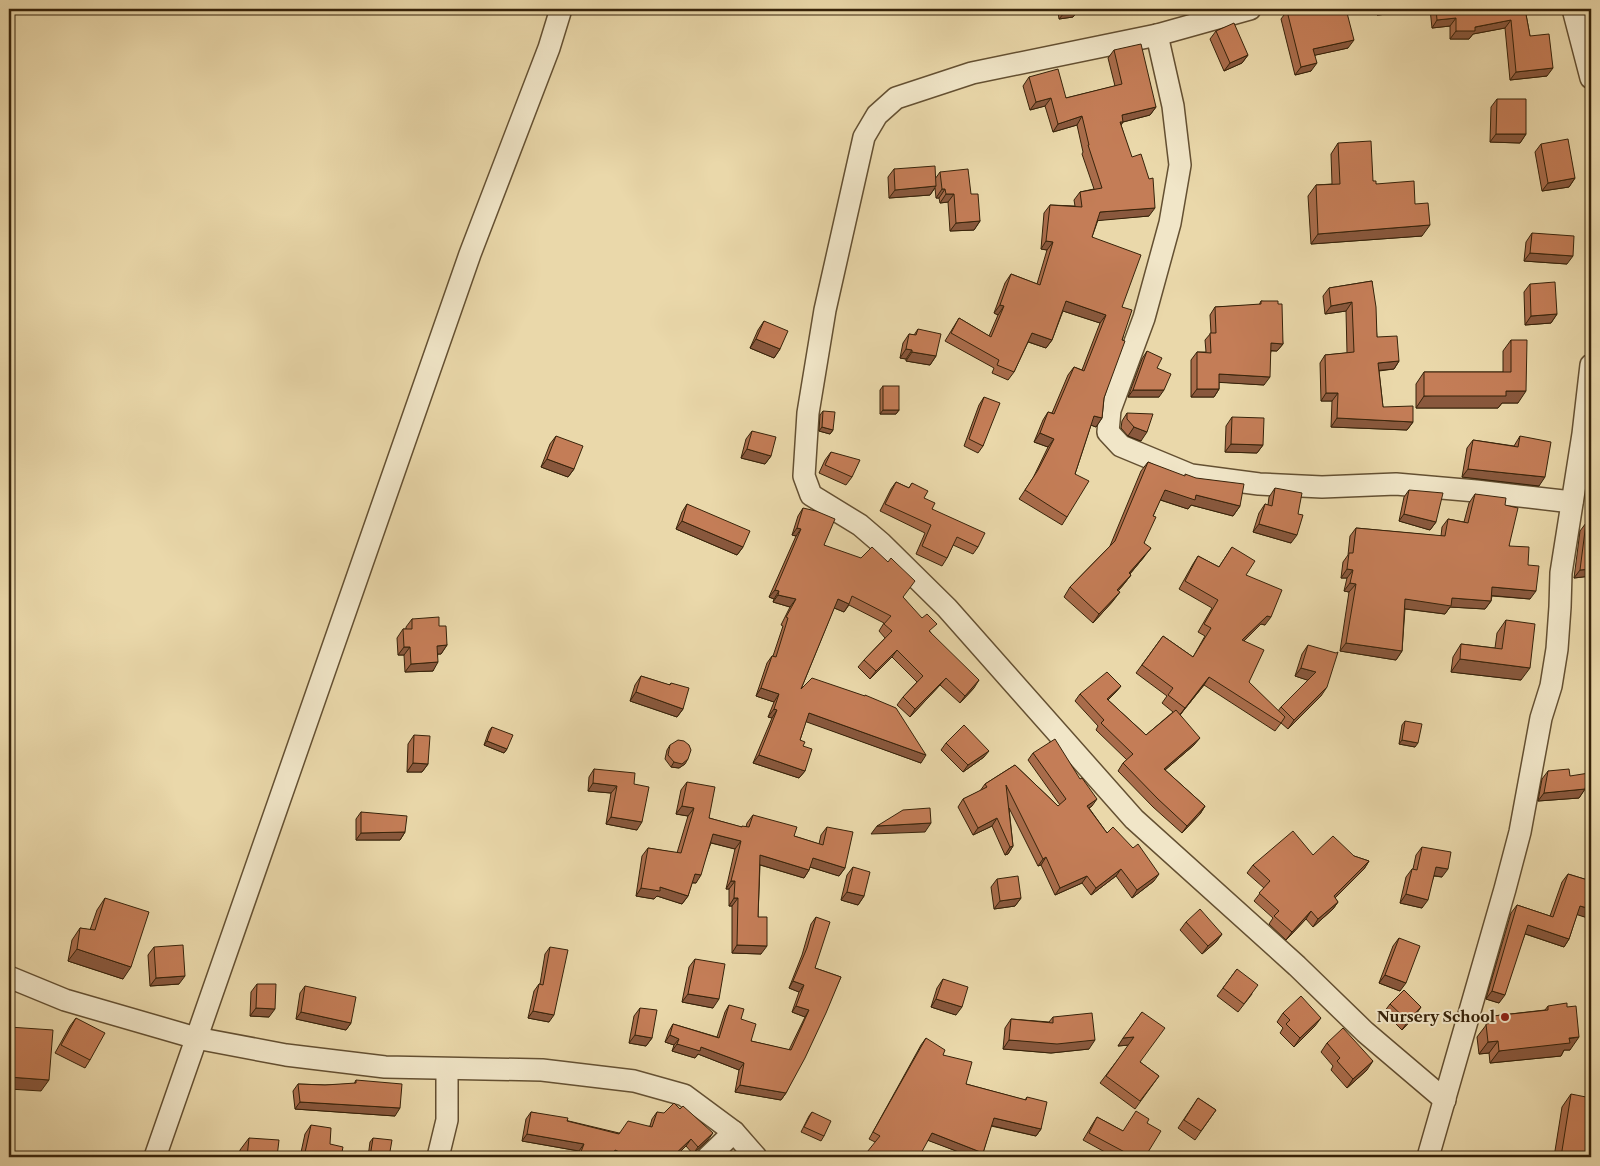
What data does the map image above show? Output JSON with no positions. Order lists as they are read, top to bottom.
{
  "places": ["Nursery School"]
}
